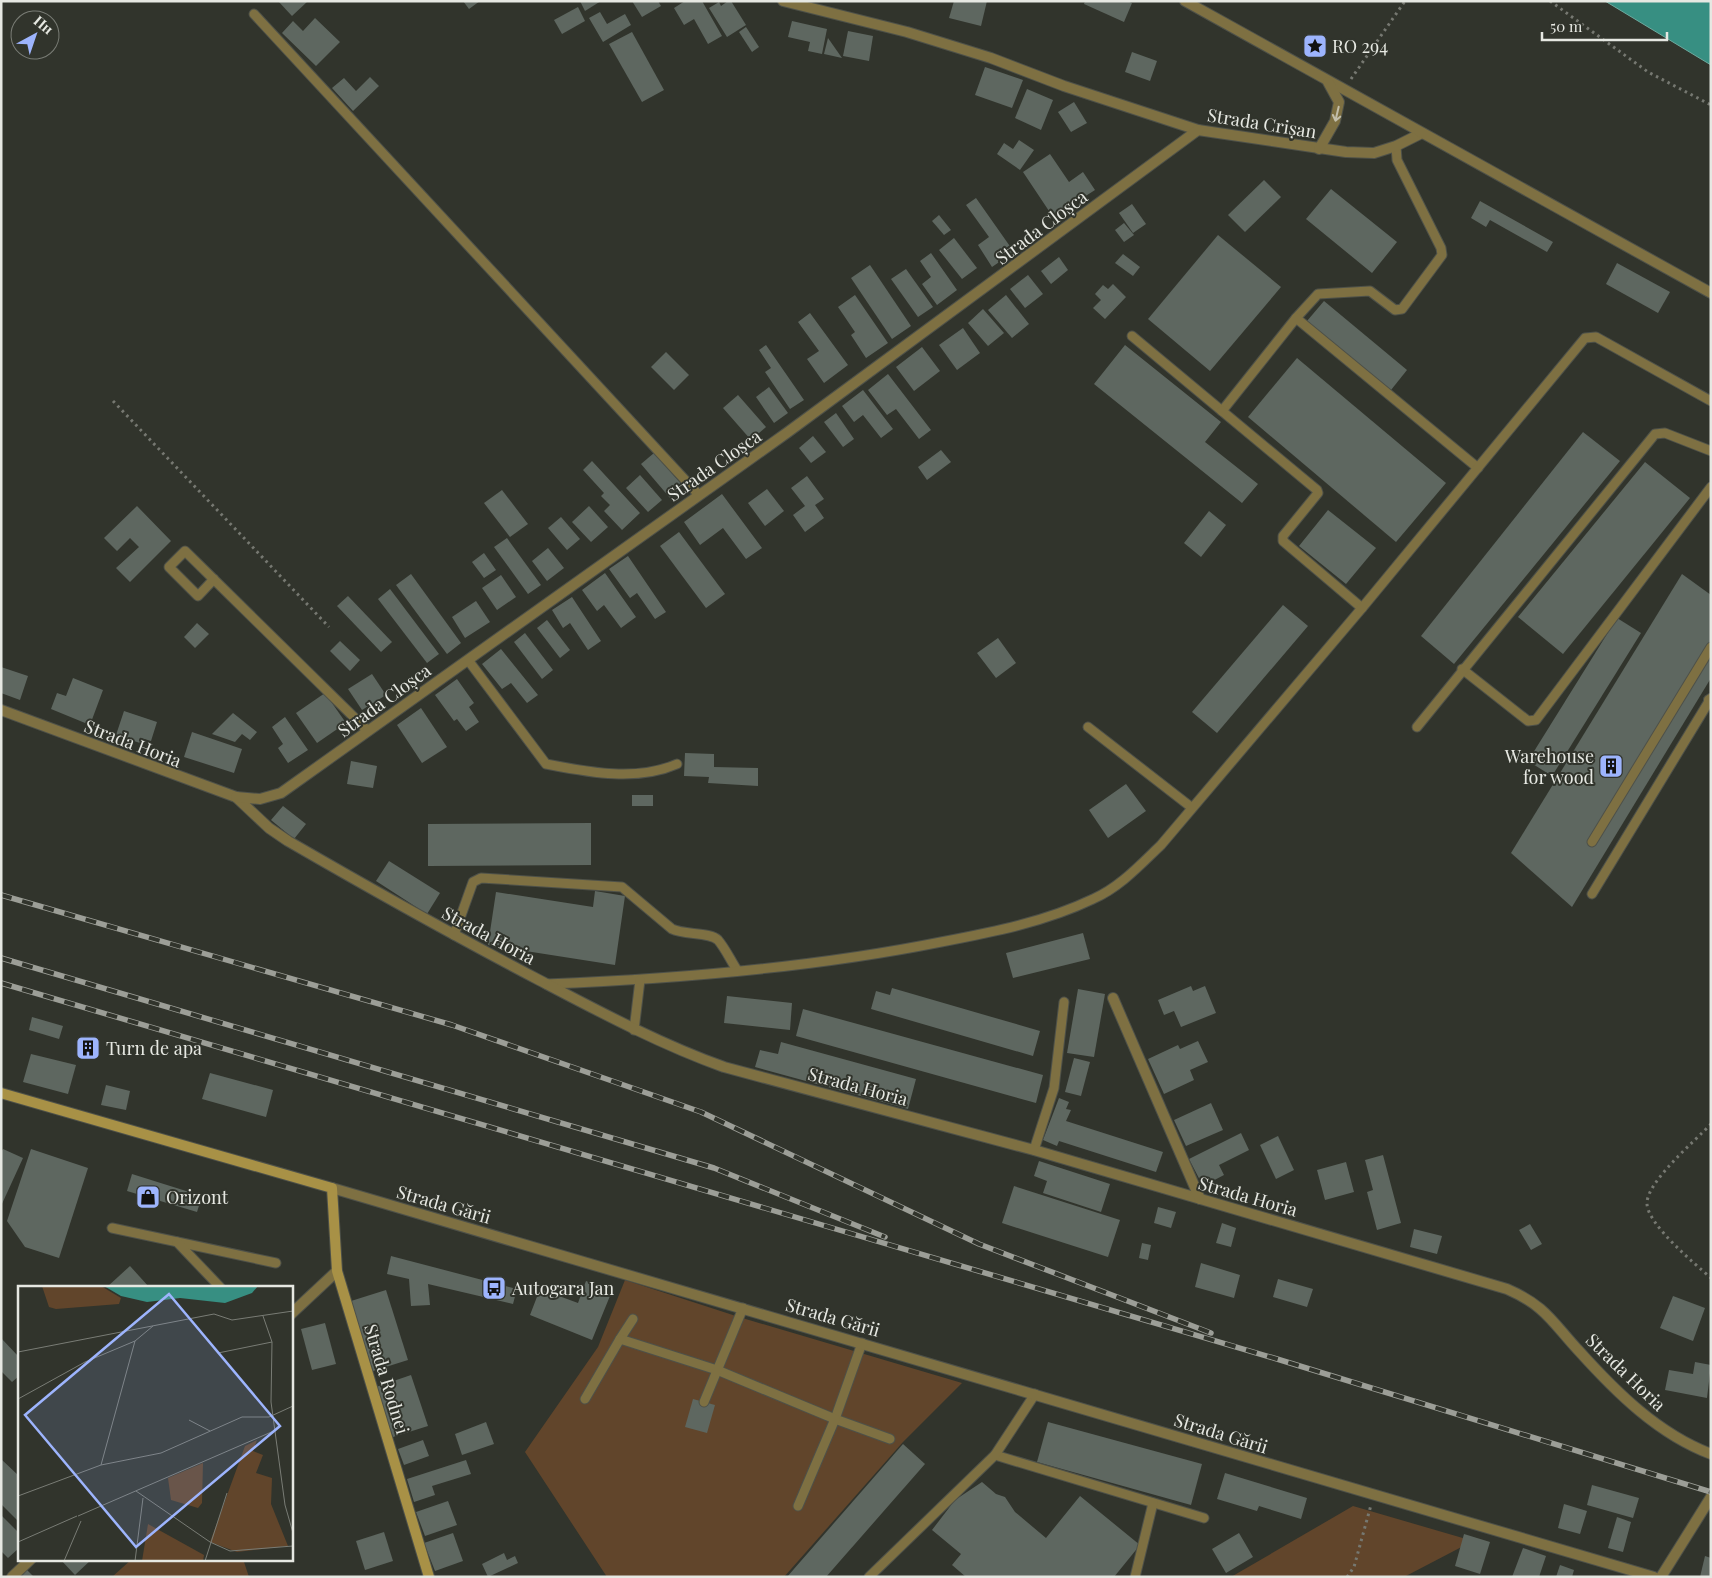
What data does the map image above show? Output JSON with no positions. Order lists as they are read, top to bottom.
{
  "streets": {
    "street": [
      "Strada Crișan",
      "Strada Cloșca",
      "Strada Horia",
      "Strada Gării",
      "Strada Rodnei"
    ]
  },
  "crossings": [
    ["Strada Crișan", "Strada Cloșca"],
    ["Strada Cloșca", "Strada Horia"],
    ["Strada Gării", "Strada Rodnei"]
  ],
  "places": {
    "place": ["RO 294"],
    "building": ["Warehouse for wood", "Turn de apa"],
    "shop": ["Orizont"],
    "bus stop": ["Autogara Jan"]
  },
  "scale_bar": "50 m",
  "north": "top right"
}
